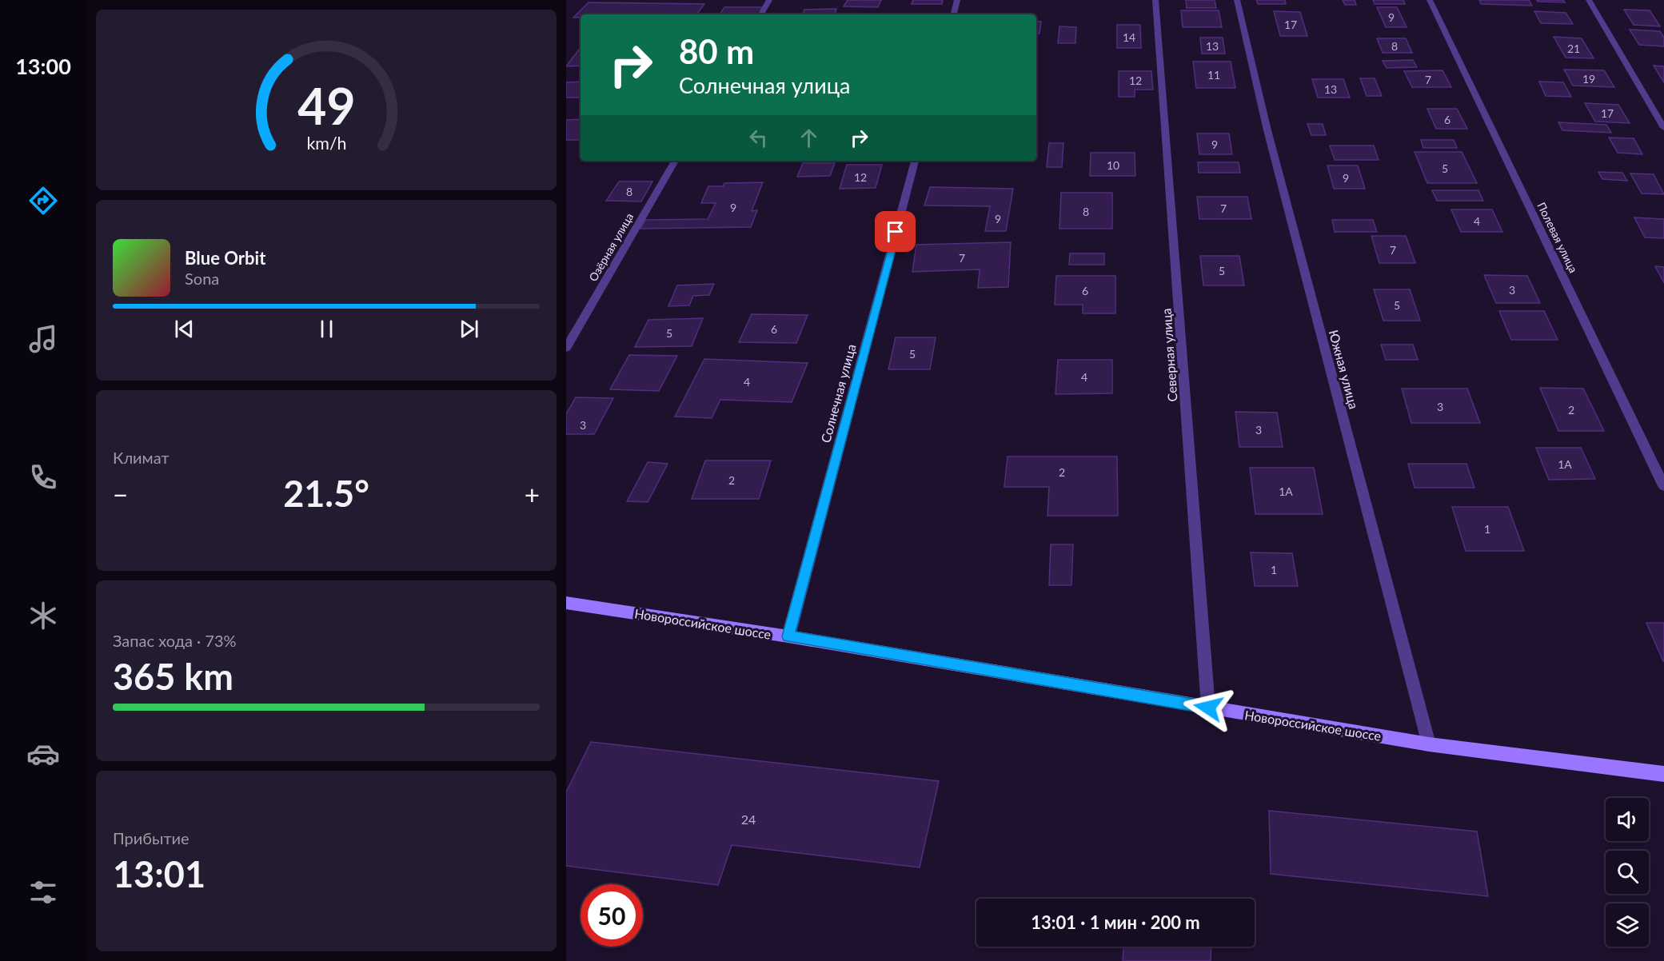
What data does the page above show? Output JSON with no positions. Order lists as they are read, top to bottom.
{
  "streets": {
    "main road": ["Новороссийское шоссе"],
    "street": [
      "Полевая улица",
      "Озёрная улица",
      "Северная улица",
      "Южная улица",
      "Солнечная улица"
    ]
  },
  "crossings": [
    ["Северная улица", "Новороссийское шоссе"],
    ["Южная улица", "Новороссийское шоссе"],
    ["Солнечная улица", "Новороссийское шоссе"]
  ],
  "house_numbers": [
    "9",
    "17",
    "14",
    "13",
    "8",
    "21",
    "11",
    "19",
    "7",
    "12",
    "13",
    "17",
    "6",
    "9",
    "10",
    "5",
    "12",
    "9",
    "8",
    "9",
    "7",
    "8",
    "9",
    "4",
    "7",
    "7",
    "5",
    "3",
    "6",
    "5",
    "6",
    "5",
    "5",
    "4",
    "4",
    "3",
    "2",
    "3",
    "3",
    "1А",
    "2",
    "2",
    "1А",
    "1",
    "1",
    "24"
  ],
  "page": {
    "tabs": "13:00",
    "turn": ["80 m", "Солнечная улица"],
    "song": ["Blue Orbit", "Sona"],
    "tile": [
      "Климат",
      ["Запас хода · 73%", "365 km"],
      ["Прибытие", "13:01"]
    ],
    "heat": ["−", "21.5°", "+"],
    "limit": "50",
    "trip": "13:01 · 1 мин · 200 m",
    "gauge": ["49", "km/h"]
  }
}
